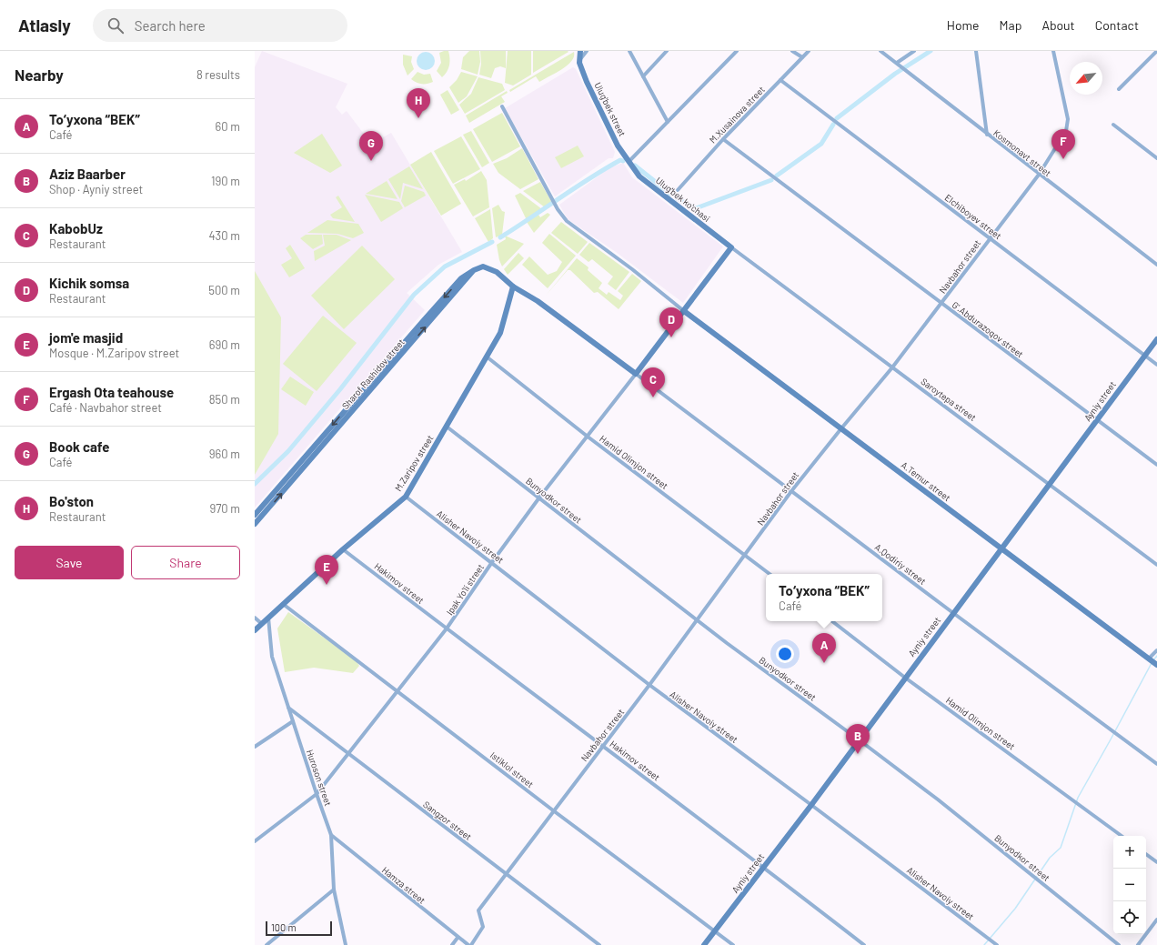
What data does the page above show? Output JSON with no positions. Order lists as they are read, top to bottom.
{
  "streets": {
    "street": [
      "Ulug'bek street",
      "M.Xusainova street",
      "Kosmonavt street",
      "Ulug'bek ko'chasi",
      "Elchiboyev street",
      "Navbahor street",
      "G'.Abdurazoqov street",
      "Sharof Rashidov street",
      "Saroytepa street",
      "Ayniy street",
      "Hamid Olimjon street",
      "M.Zaripov street",
      "A.Temur street",
      "Bunyodkor street",
      "Alisher Navoiy street",
      "A.Qodiriy street",
      "Hakimov street",
      "Ipak Yo'li street",
      "Istiklol street",
      "Huroson street",
      "Sangzor street",
      "Hamza street"
    ]
  },
  "crossings": [
    ["Ulug'bek street", "Ulug'bek ko'chasi"],
    ["M.Xusainova street", "Elchiboyev street"],
    ["M.Xusainova street", "G'.Abdurazoqov street"],
    ["Kosmonavt street", "Navbahor street"],
    ["Ulug'bek ko'chasi", "Saroytepa street"],
    ["Elchiboyev street", "Navbahor street"],
    ["Elchiboyev street", "Ayniy street"],
    ["Navbahor street", "G'.Abdurazoqov street"],
    ["Navbahor street", "Saroytepa street"],
    ["Navbahor street", "Hamid Olimjon street"],
    ["Navbahor street", "A.Temur street"],
    ["Navbahor street", "Bunyodkor street"],
    ["Navbahor street", "Alisher Navoiy street"],
    ["Navbahor street", "A.Qodiriy street"],
    ["Navbahor street", "Hakimov street"],
    ["Navbahor street", "Istiklol street"],
    ["Navbahor street", "Sangzor street"],
    ["Navbahor street", "Hamza street"],
    ["G'.Abdurazoqov street", "Ayniy street"],
    ["Saroytepa street", "Ayniy street"],
    ["Ayniy street", "Hamid Olimjon street"],
    ["Ayniy street", "A.Temur street"],
    ["Ayniy street", "Bunyodkor street"],
    ["Ayniy street", "Alisher Navoiy street"],
    ["Ayniy street", "A.Qodiriy street"],
    ["Ayniy street", "Hakimov street"],
    ["Ayniy street", "Istiklol street"],
    ["Hamid Olimjon street", "M.Zaripov street"],
    ["Hamid Olimjon street", "Ipak Yo'li street"],
    ["M.Zaripov street", "Bunyodkor street"],
    ["M.Zaripov street", "Alisher Navoiy street"],
    ["M.Zaripov street", "Hakimov street"],
    ["M.Zaripov street", "Istiklol street"],
    ["M.Zaripov street", "Huroson street"],
    ["Bunyodkor street", "Ipak Yo'li street"],
    ["Alisher Navoiy street", "Ipak Yo'li street"],
    ["A.Qodiriy street", "Ipak Yo'li street"],
    ["Hakimov street", "Ipak Yo'li street"],
    ["Ipak Yo'li street", "Istiklol street"],
    ["Ipak Yo'li street", "Huroson street"],
    ["Ipak Yo'li street", "Sangzor street"],
    ["Huroson street", "Sangzor street"],
    ["Huroson street", "Hamza street"]
  ],
  "scale_bar": "100 m",
  "north": "bottom left",
  "page": {
    "header": "Atlasly",
    "search": "Search here",
    "nav": [
      "Home",
      "Map",
      "About",
      "Contact"
    ],
    "heading": ["Nearby", "8 results"],
    "pins": [
      "H",
      "F",
      "G",
      "D",
      "C",
      "E",
      "A",
      "B"
    ],
    "list": [
      {
        "mark": "A",
        "name": "To‘yxona “BEK”",
        "note": "Café",
        "value": "60 m"
      },
      {
        "mark": "B",
        "name": "Aziz Baarber",
        "note": "Shop · Ayniy street",
        "value": "190 m"
      },
      {
        "mark": "C",
        "name": "KabobUz",
        "note": "Restaurant",
        "value": "430 m"
      },
      {
        "mark": "D",
        "name": "Kichik somsa",
        "note": "Restaurant",
        "value": "500 m"
      },
      {
        "mark": "E",
        "name": "jom'e masjid",
        "note": "Mosque · M.Zaripov street",
        "value": "690 m"
      },
      {
        "mark": "F",
        "name": "Ergash Ota teahouse",
        "note": "Café · Navbahor street",
        "value": "850 m"
      },
      {
        "mark": "G",
        "name": "Book cafe",
        "note": "Café",
        "value": "960 m"
      },
      {
        "mark": "H",
        "name": "Bo'ston",
        "note": "Restaurant",
        "value": "970 m"
      }
    ],
    "buttons": ["Save", "Share"],
    "popup": ["To‘yxona “BEK”", "Café"],
    "map_buttons": ["+", "−"],
    "scale": "100 m"
  }
}
